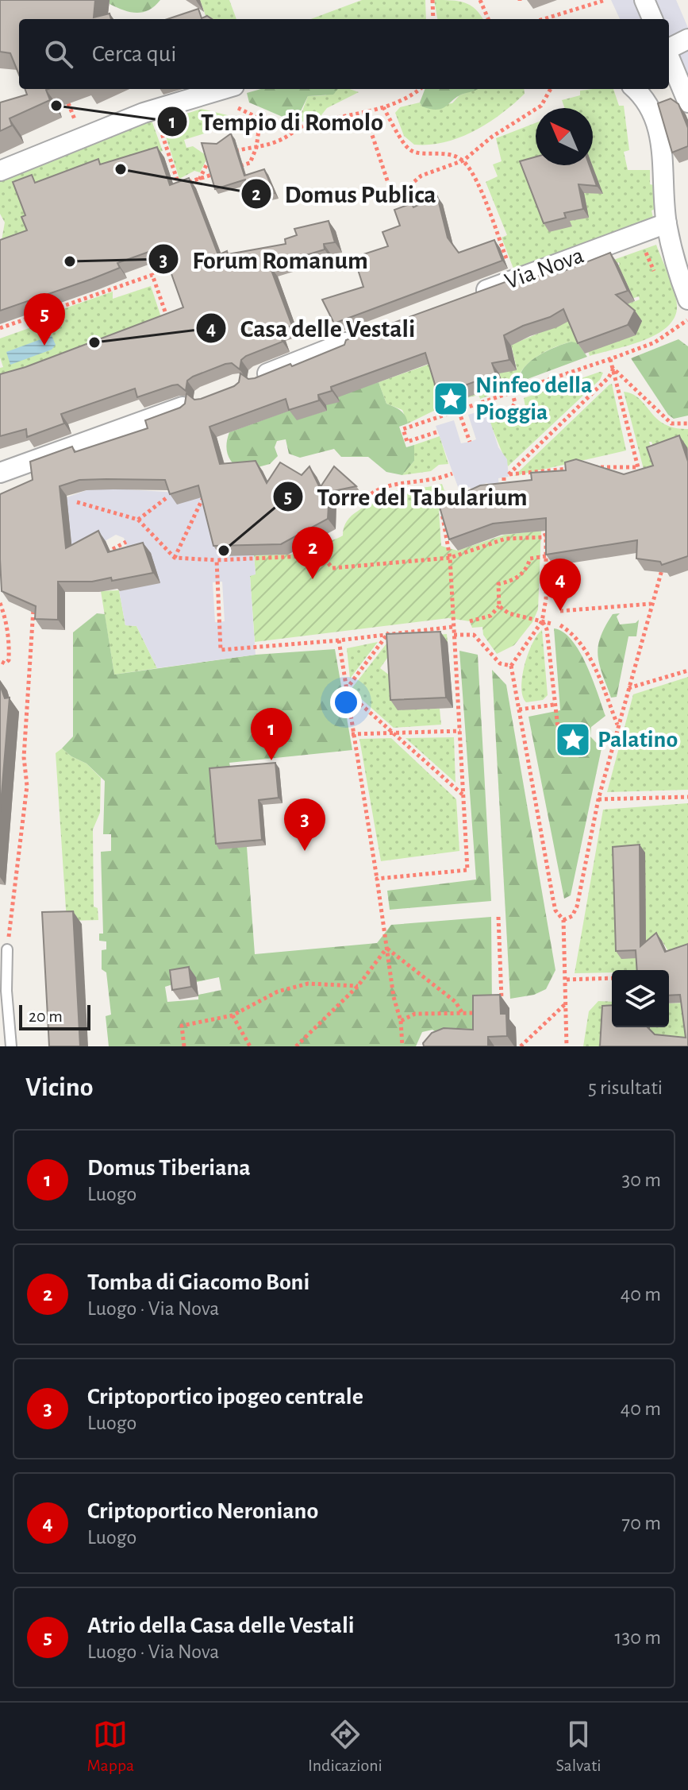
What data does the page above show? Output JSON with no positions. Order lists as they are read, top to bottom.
{
  "streets": {
    "street": ["Via Nova"]
  },
  "places": {
    "other": [
      "Tempio di Romolo",
      "Domus Publica",
      "Forum Romanum",
      "Casa delle Vestali",
      "Torre del Tabularium"
    ],
    "place": ["Ninfeo della Pioggia", "Palatino"]
  },
  "scale_bar": "20 m",
  "north": "top left",
  "page": {
    "search": "Cerca qui",
    "pins": [
      "5",
      "2",
      "4",
      "1",
      "3"
    ],
    "scale": "20 m",
    "heading": ["Vicino", "5 risultati"],
    "list": [
      {
        "mark": "1",
        "name": "Domus Tiberiana",
        "note": "Luogo",
        "value": "30 m"
      },
      {
        "mark": "2",
        "name": "Tomba di Giacomo Boni",
        "note": "Luogo · Via Nova",
        "value": "40 m"
      },
      {
        "mark": "3",
        "name": "Criptoportico ipogeo centrale",
        "note": "Luogo",
        "value": "40 m"
      },
      {
        "mark": "4",
        "name": "Criptoportico Neroniano",
        "note": "Luogo",
        "value": "70 m"
      },
      {
        "mark": "5",
        "name": "Atrio della Casa delle Vestali",
        "note": "Luogo · Via Nova",
        "value": "130 m"
      }
    ],
    "nav": ["Mappa", "Indicazioni", "Salvati"]
  }
}
